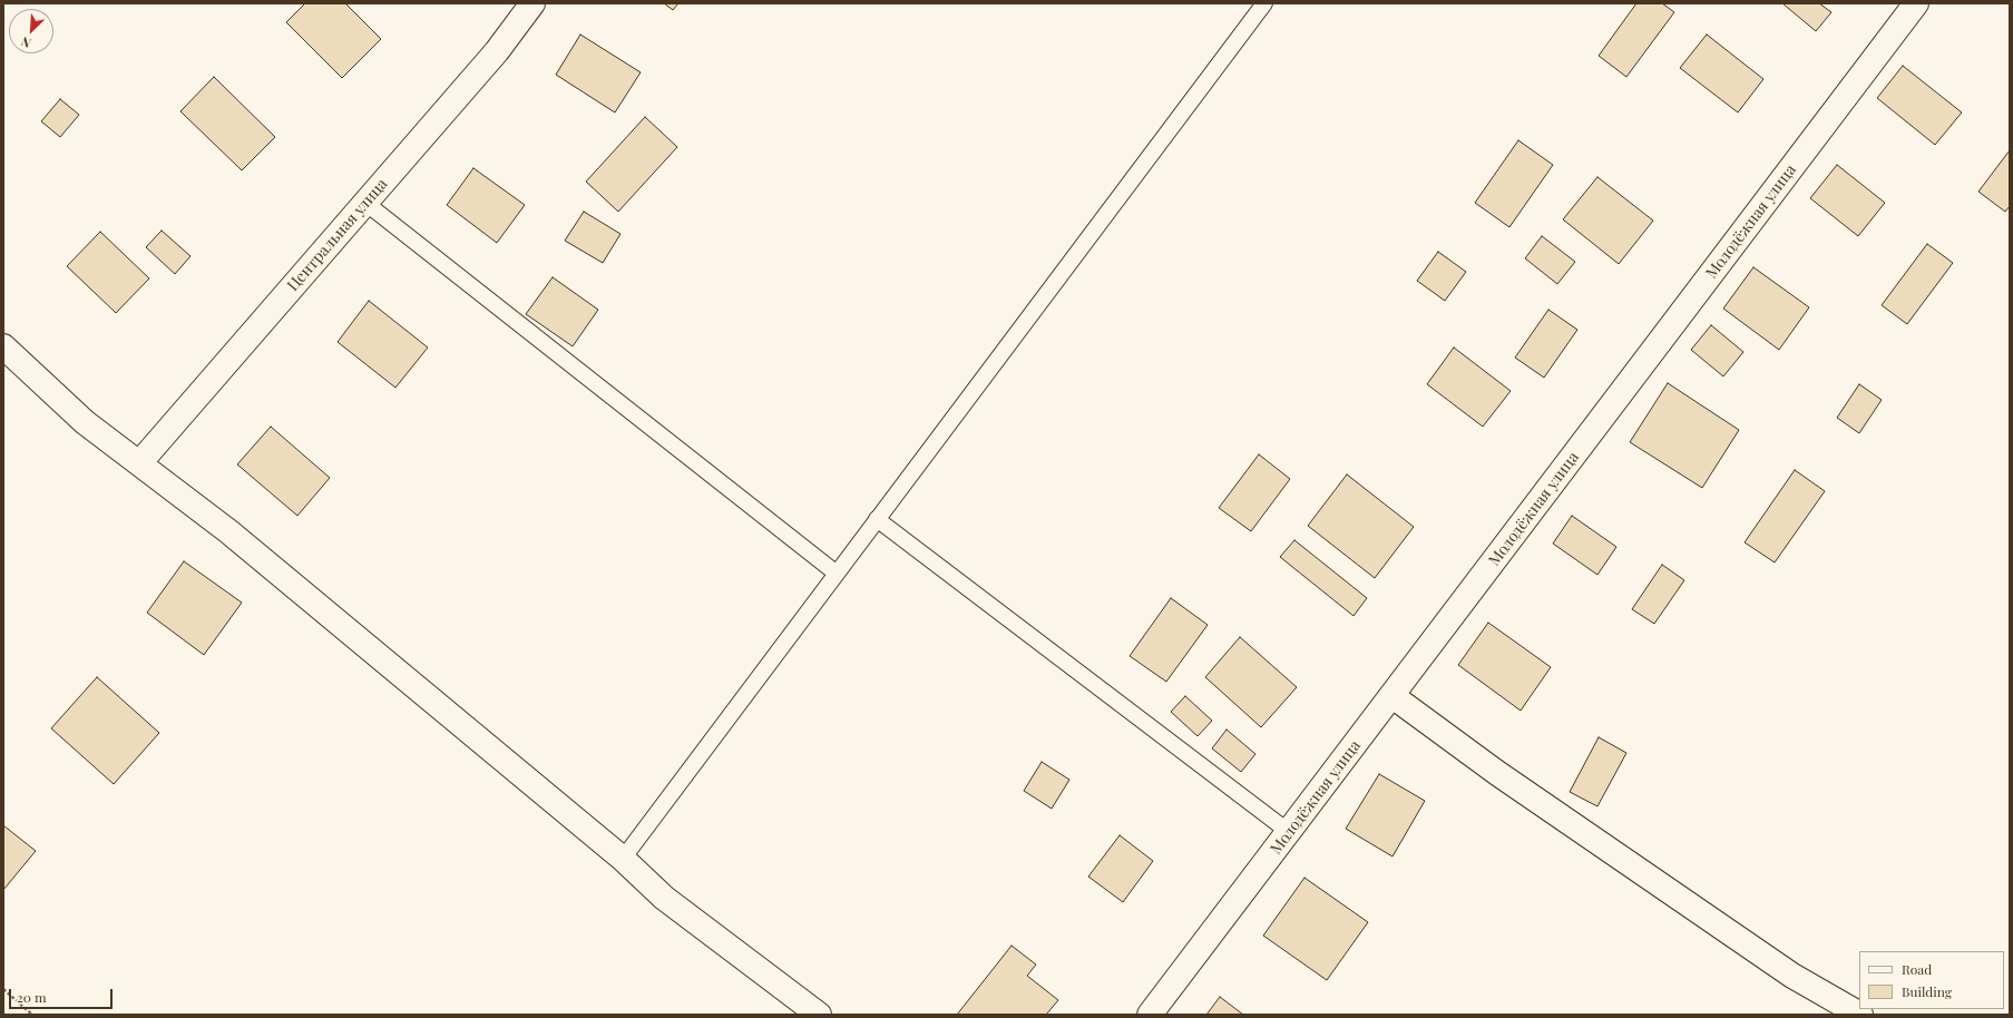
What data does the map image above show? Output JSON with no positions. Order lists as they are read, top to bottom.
{
  "streets": {
    "street": ["Молодёжная улица", "Центральная улица"]
  },
  "legend": ["Road", "Building"],
  "scale_bar": "20 m",
  "north": "bottom left"
}
